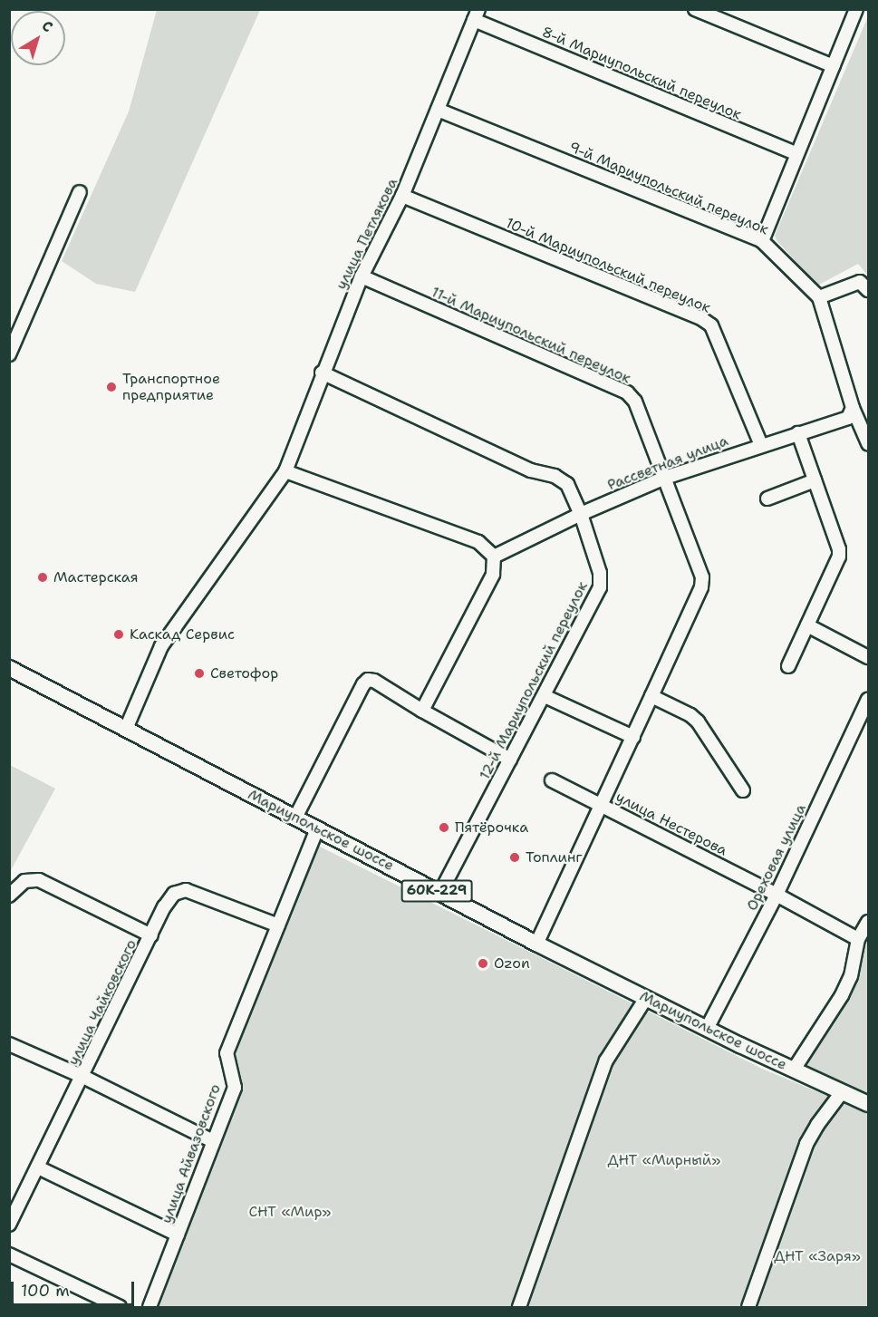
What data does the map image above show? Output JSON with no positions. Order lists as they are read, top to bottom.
{
  "streets": {
    "main road": ["Мариупольское шоссе", "60К-229"],
    "street": [
      "8-й Мариупольский переулок",
      "9-й Мариупольский переулок",
      "улица Петлякова",
      "10-й Мариупольский переулок",
      "11-й Мариупольский переулок",
      "Рассветная улица",
      "12-й Мариупольский переулок",
      "улица Нестерова",
      "Ореховая улица",
      "улица Чайковского",
      "улица Айвазовского"
    ]
  },
  "crossings": [
    ["8-й Мариупольский переулок", "улица Петлякова"],
    ["9-й Мариупольский переулок", "улица Петлякова"],
    ["9-й Мариупольский переулок", "Рассветная улица"],
    ["улица Петлякова", "10-й Мариупольский переулок"],
    ["улица Петлякова", "11-й Мариупольский переулок"],
    ["улица Петлякова", "12-й Мариупольский переулок"],
    ["улица Петлякова", "Мариупольское шоссе"],
    ["10-й Мариупольский переулок", "Рассветная улица"],
    ["11-й Мариупольский переулок", "Рассветная улица"],
    ["11-й Мариупольский переулок", "улица Нестерова"],
    ["11-й Мариупольский переулок", "Мариупольское шоссе"],
    ["Рассветная улица", "12-й Мариупольский переулок"],
    ["12-й Мариупольский переулок", "Мариупольское шоссе"],
    ["улица Нестерова", "Ореховая улица"],
    ["Мариупольское шоссе", "Ореховая улица"],
    ["Мариупольское шоссе", "улица Айвазовского"],
    ["улица Чайковского", "улица Айвазовского"]
  ],
  "parks": ["ДНТ «Мирный»", "СНТ «Мир»", "ДНТ «Заря»"],
  "places": [
    "Транспортное предприятие",
    "Мастерская",
    "Каскад Сервис",
    "Светофор",
    "Пятёрочка",
    "Топлинг",
    "Ozon"
  ],
  "scale_bar": "100 m",
  "north": "top right"
}
